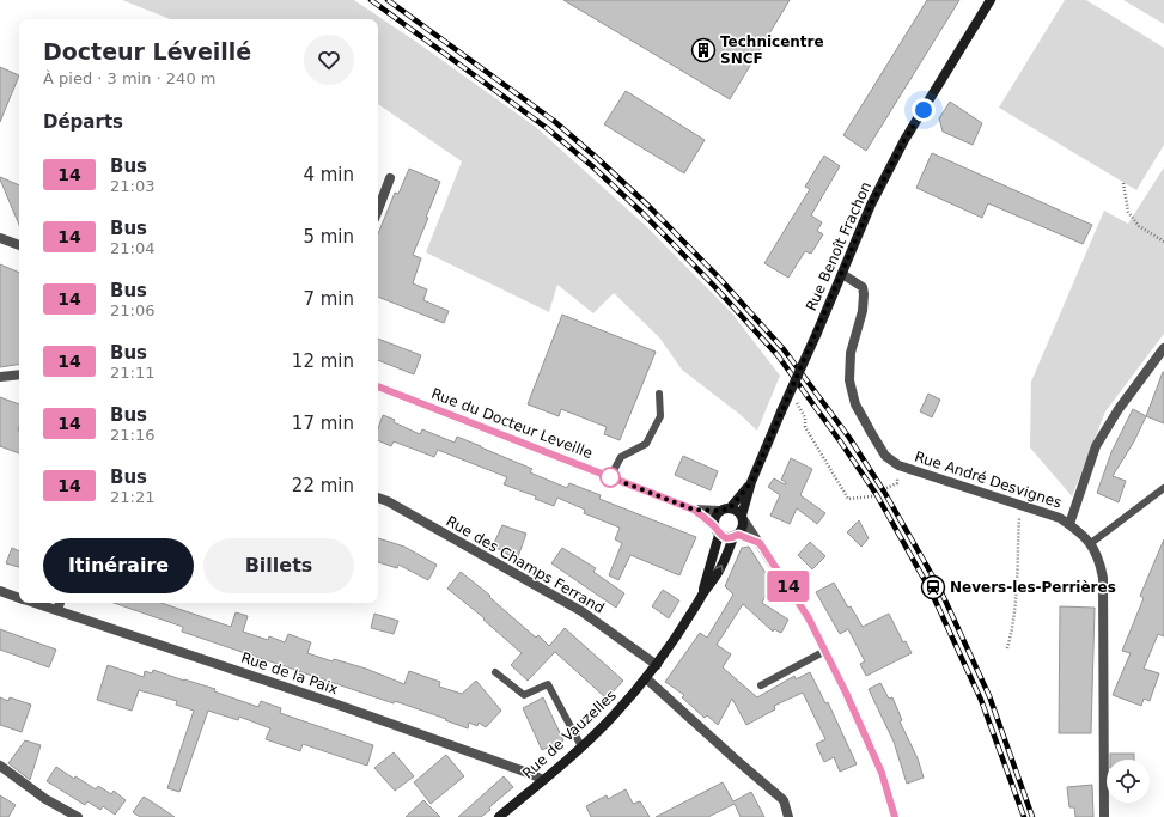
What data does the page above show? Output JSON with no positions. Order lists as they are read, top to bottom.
{
  "streets": {
    "main road": ["Rue Benoît Frachon", "Rue de Vauzelles"],
    "street": [
      "Rue du Docteur Leveille",
      "Rue André Desvignes",
      "Rue des Champs Ferrand",
      "Rue de la Paix"
    ]
  },
  "crossings": [
    ["Rue Benoît Frachon", "Rue André Desvignes"],
    ["Rue du Docteur Leveille", "Rue de Vauzelles"],
    ["Rue des Champs Ferrand", "Rue de Vauzelles"],
    ["Rue de la Paix", "Rue de Vauzelles"]
  ],
  "places": {
    "building": ["Technicentre SNCF"],
    "station": ["Nevers-les-Perrières"]
  },
  "lines": ["bus line 14"],
  "page": {
    "on_map": "14",
    "heading": [
      ["Docteur Léveillé", "À pied · 3 min · 240 m"],
      "Départs"
    ],
    "list": [
      {
        "mark": "14",
        "name": "Bus",
        "note": "21:03",
        "value": "4 min"
      },
      {
        "mark": "14",
        "name": "Bus",
        "note": "21:04",
        "value": "5 min"
      },
      {
        "mark": "14",
        "name": "Bus",
        "note": "21:06",
        "value": "7 min"
      },
      {
        "mark": "14",
        "name": "Bus",
        "note": "21:11",
        "value": "12 min"
      },
      {
        "mark": "14",
        "name": "Bus",
        "note": "21:16",
        "value": "17 min"
      },
      {
        "mark": "14",
        "name": "Bus",
        "note": "21:21",
        "value": "22 min"
      }
    ],
    "buttons": ["Itinéraire", "Billets"]
  }
}
